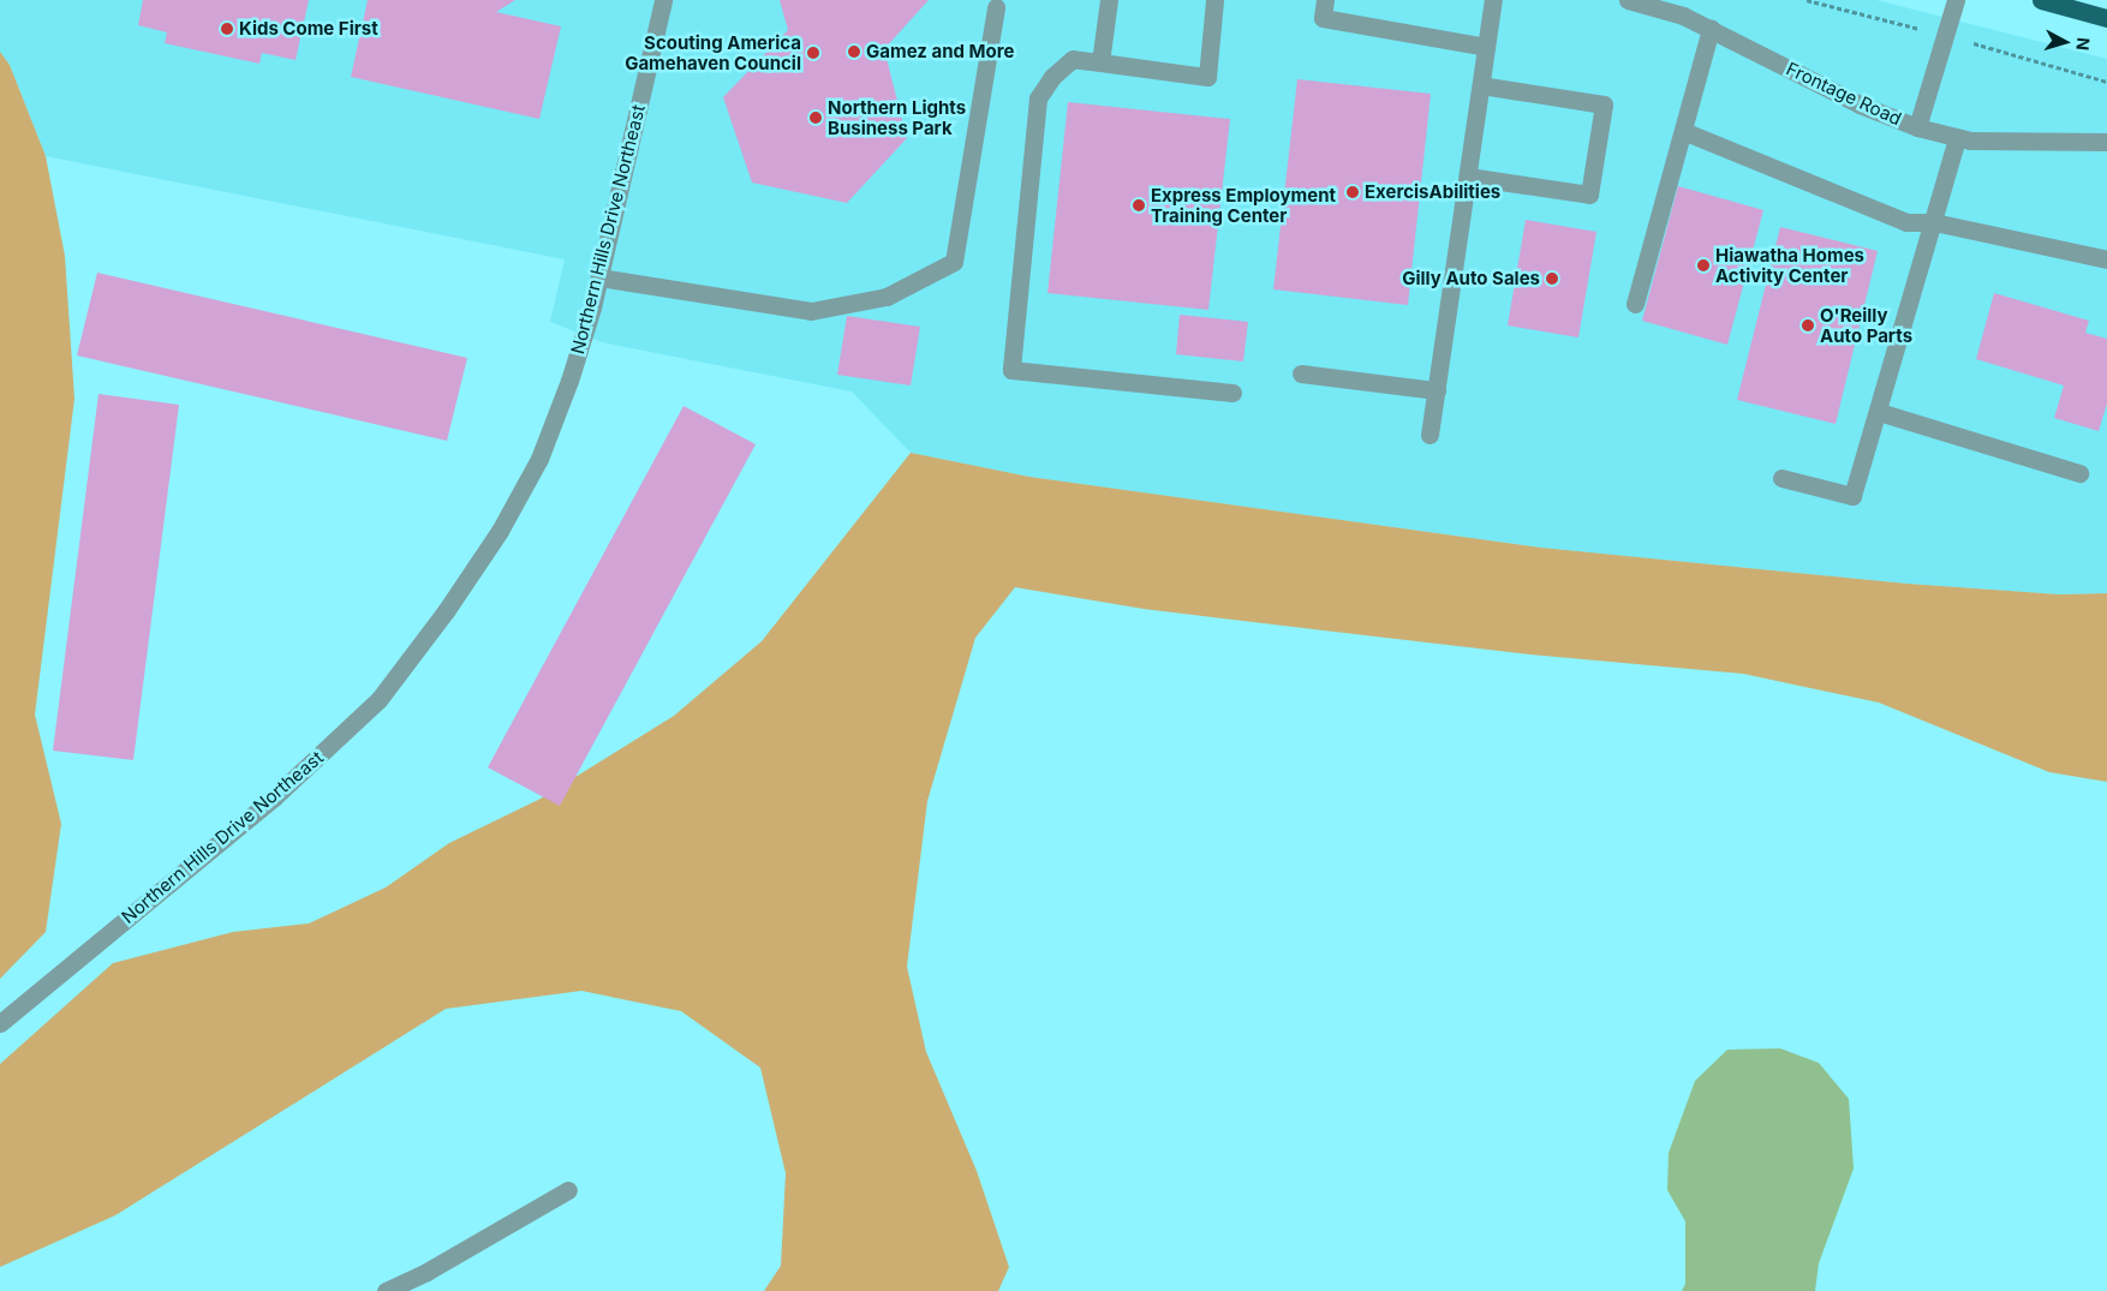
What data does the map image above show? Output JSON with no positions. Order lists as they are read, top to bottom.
{
  "streets": {
    "street": ["Frontage Road", "Northern Hills Drive Northeast"]
  },
  "places": [
    "Kids Come First",
    "Gamez and More",
    "Scouting America Gamehaven Council",
    "Northern Lights Business Park",
    "ExercisAbilities",
    "Express Employment Training Center",
    "Hiawatha Homes Activity Center",
    "Gilly Auto Sales",
    "O'Reilly Auto Parts"
  ],
  "north": "right"
}
